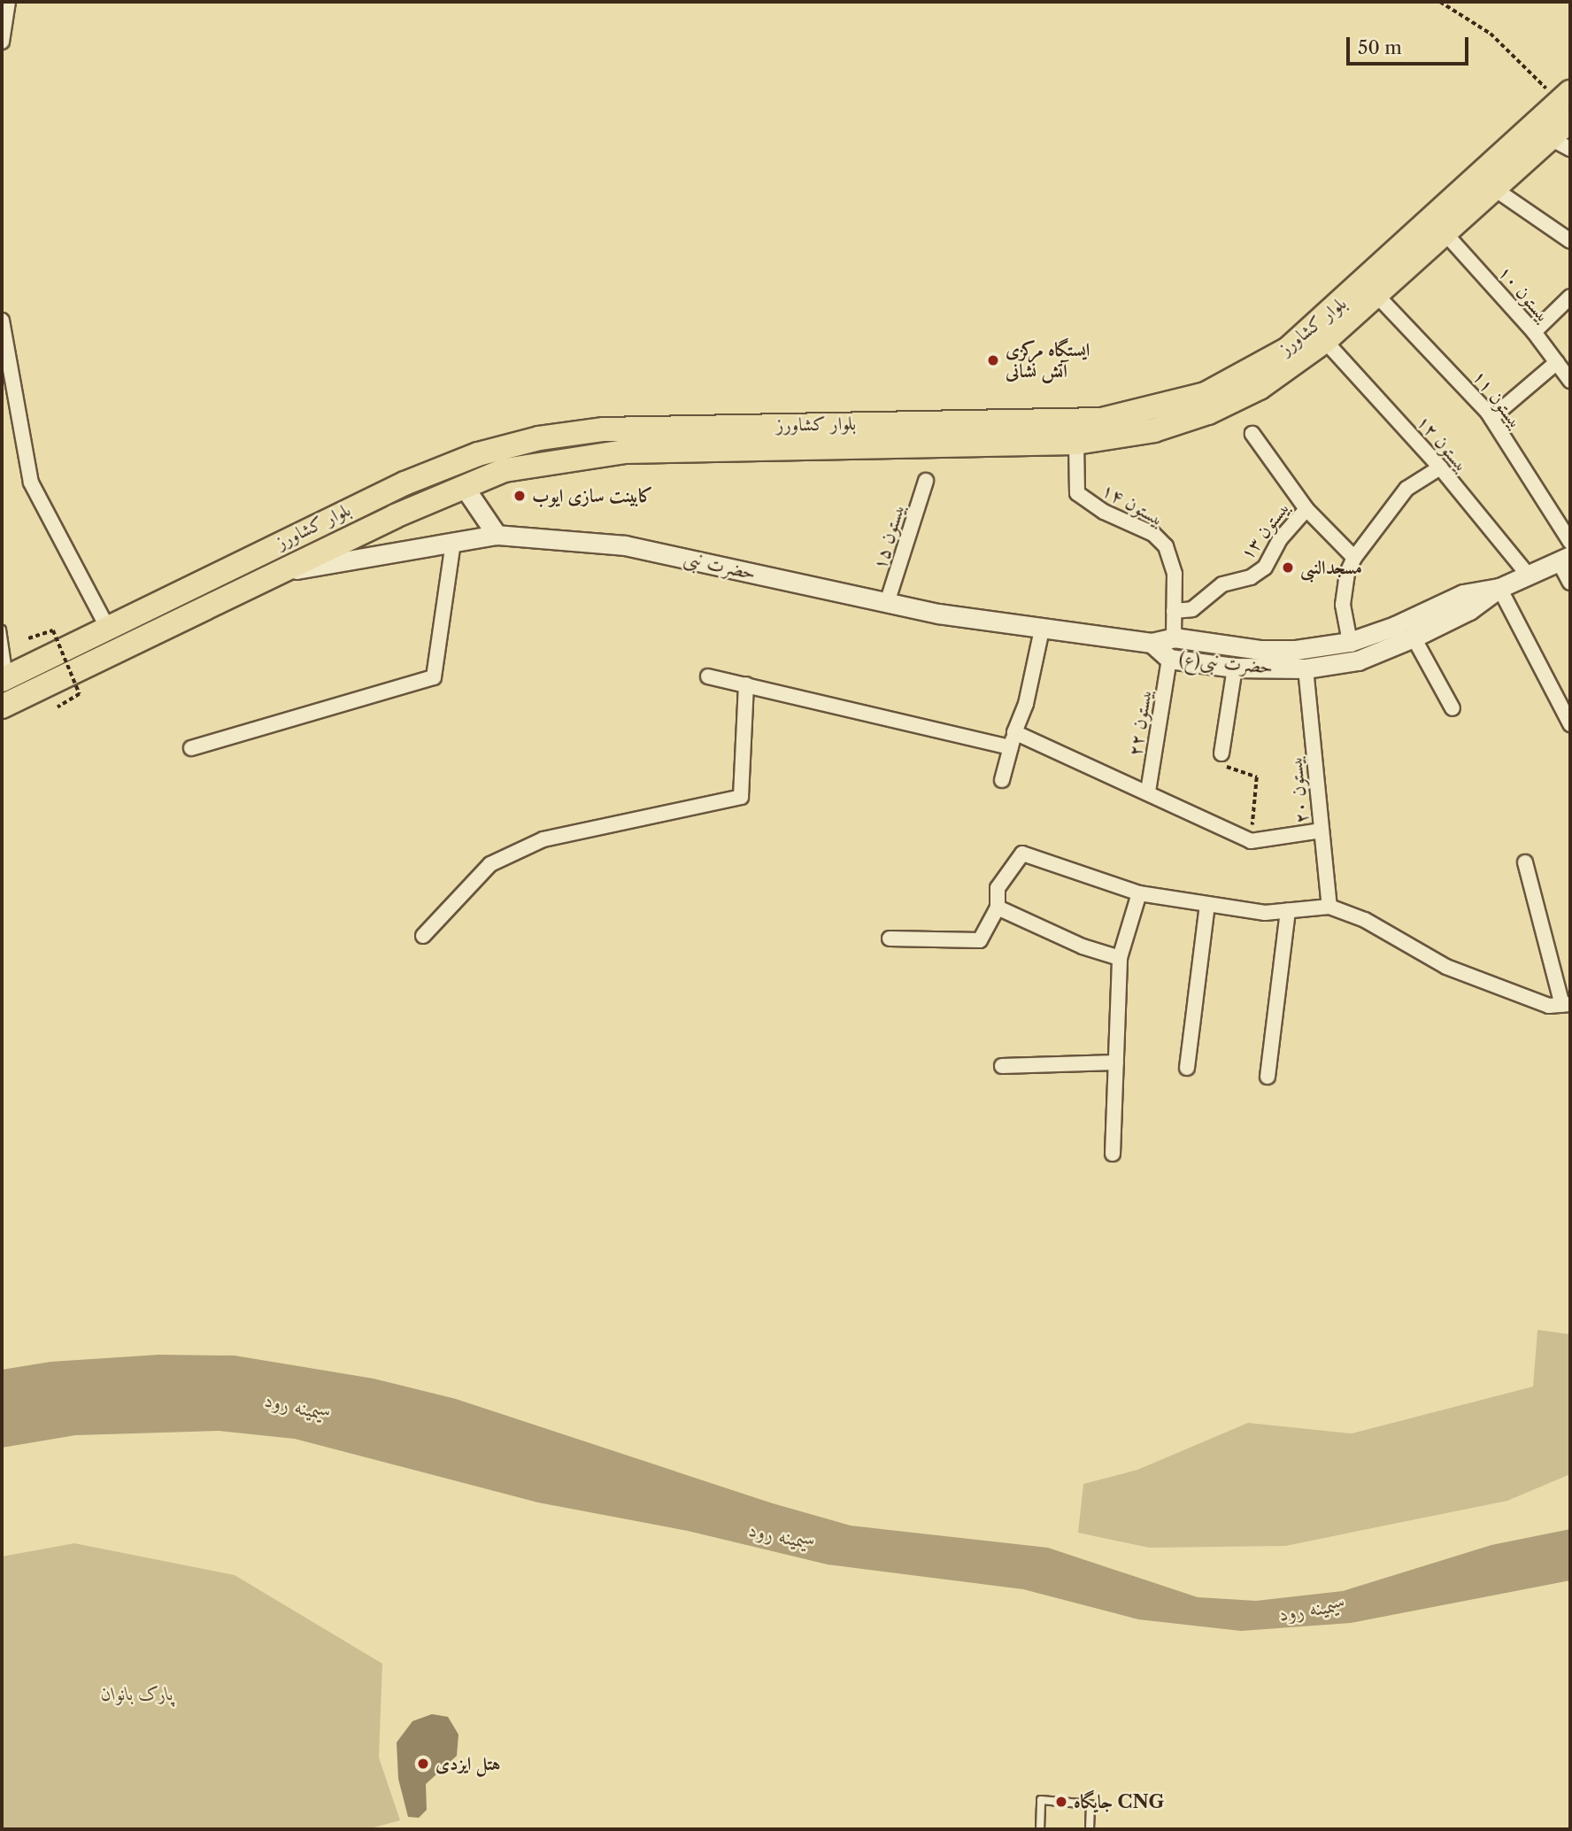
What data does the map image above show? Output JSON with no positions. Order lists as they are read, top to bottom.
{
  "streets": {
    "main road": ["بلوار کشاورز"],
    "street": [
      "بیستون ۱۰",
      "بیستون ۱۱",
      "بیستون ۱۲",
      "بیستون ۱۴",
      "بیستون ۱۳",
      "بیستون ۱۵",
      "حضرت نبی",
      "حضرت نبی(ع)",
      "بیستون ۲۲",
      "بیستون ۲۰"
    ]
  },
  "crossings": [
    ["بیستون ۱۰", "بلوار کشاورز"],
    ["بلوار کشاورز", "بیستون ۱۱"],
    ["بلوار کشاورز", "بیستون ۱۲"],
    ["بلوار کشاورز", "بیستون ۱۴"],
    ["بلوار کشاورز", "حضرت نبی"],
    ["بیستون ۱۲", "حضرت نبی(ع)"],
    ["بیستون ۱۴", "بیستون ۱۳"],
    ["بیستون ۱۴", "حضرت نبی(ع)"],
    ["بیستون ۱۵", "حضرت نبی"],
    ["حضرت نبی", "حضرت نبی(ع)"],
    ["حضرت نبی(ع)", "بیستون ۲۲"],
    ["حضرت نبی(ع)", "بیستون ۲۰"]
  ],
  "water": ["سیمینه رود"],
  "parks": ["پارک بانوان"],
  "places": [
    "ایستگاه مرکزی آتش نشانی",
    "کابینت سازی ایوب",
    "مسجدالنبی",
    "هتل ایزدی",
    "جایگاه CNG"
  ],
  "scale_bar": "50 m"
}
